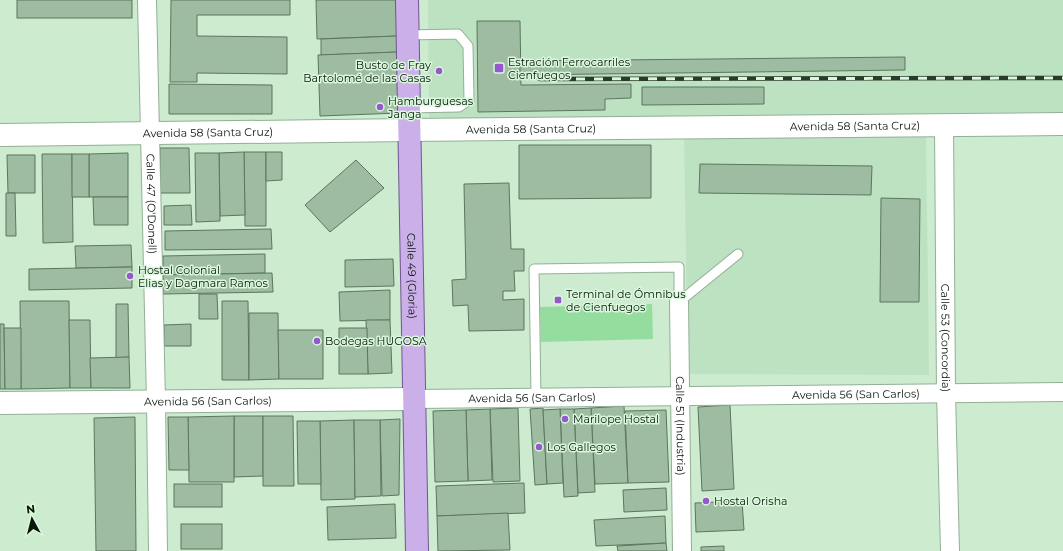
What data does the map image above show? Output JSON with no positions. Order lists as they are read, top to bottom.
{
  "streets": {
    "main road": ["Avenida 58 (Santa Cruz)", "Calle 49 (Gloria)", "Avenida 56 (San Carlos)"],
    "street": ["Calle 47 (O'Donell)", "Calle 53 (Concordia)", "Calle 51 (Industria)"]
  },
  "crossings": [
    ["Avenida 58 (Santa Cruz)", "Calle 47 (O'Donell)"],
    ["Avenida 58 (Santa Cruz)", "Calle 49 (Gloria)"],
    ["Avenida 58 (Santa Cruz)", "Calle 53 (Concordia)"],
    ["Calle 47 (O'Donell)", "Avenida 56 (San Carlos)"],
    ["Calle 49 (Gloria)", "Avenida 56 (San Carlos)"],
    ["Calle 53 (Concordia)", "Avenida 56 (San Carlos)"],
    ["Avenida 56 (San Carlos)", "Calle 51 (Industria)"]
  ],
  "places": {
    "transit": ["Estración Ferrocarriles Cienfuegos", "Terminal de Ómnibus de Cienfuegos"],
    "other": [
      "Busto de Fray Bartolomé de las Casas",
      "Hamburguesas Janga",
      "Hostal Colonial Elias y Dagmara Ramos",
      "Bodegas HUGOSA",
      "Marilope Hostal",
      "Los Gallegos",
      "Hostal Orisha"
    ]
  },
  "north": "top"
}
